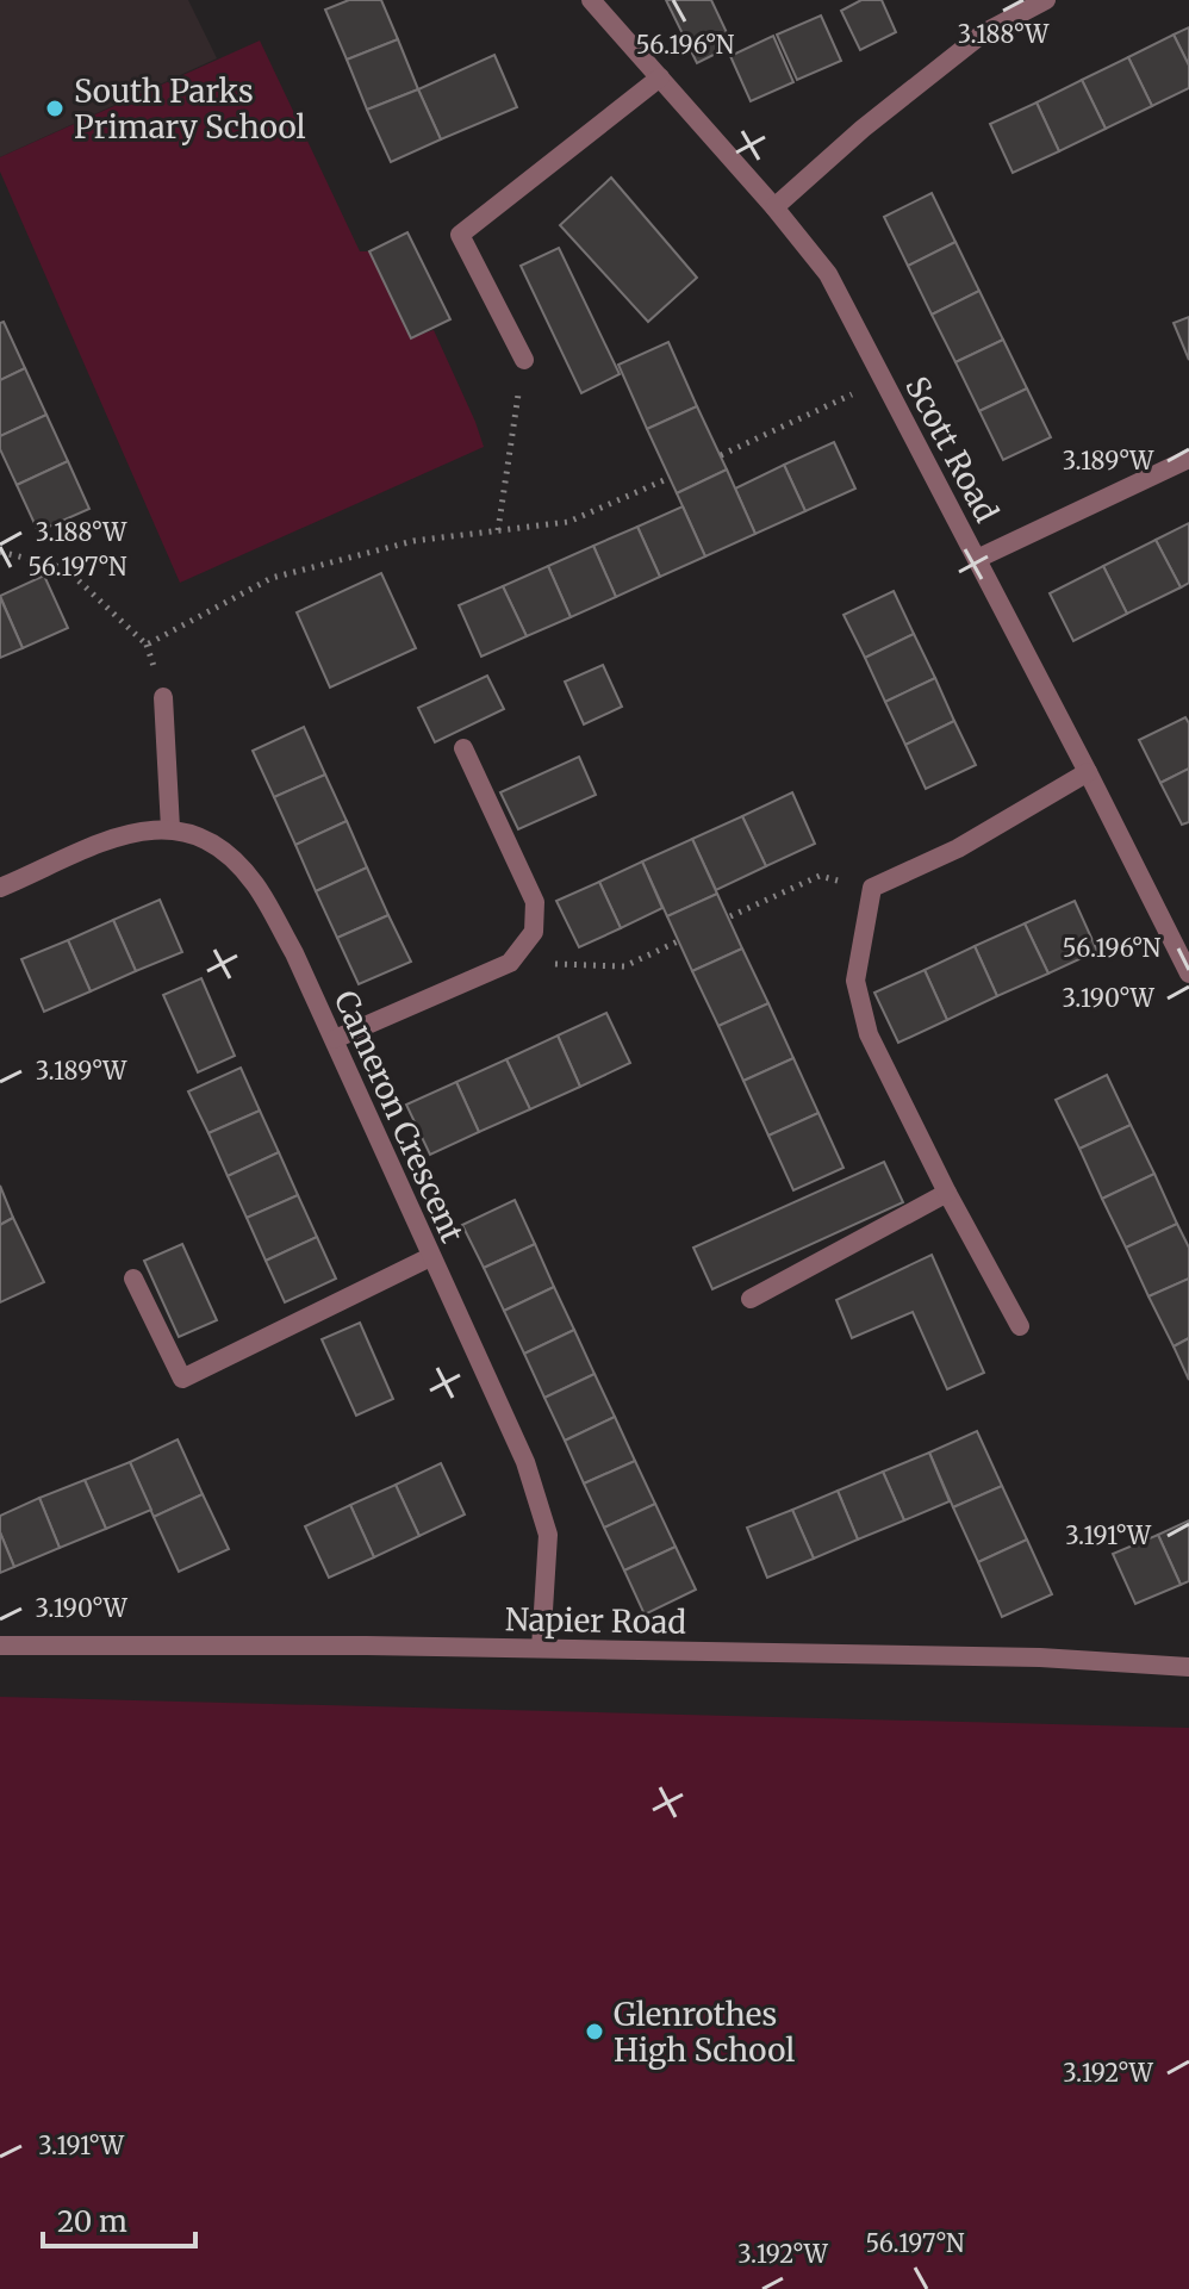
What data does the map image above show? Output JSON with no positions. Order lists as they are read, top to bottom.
{
  "streets": {
    "street": ["Scott Road", "Cameron Crescent", "Napier Road"]
  },
  "crossings": [
    ["Cameron Crescent", "Napier Road"]
  ],
  "places": ["South Parks Primary School", "Glenrothes High School"],
  "scale_bar": "20 m",
  "coordinates": [
    "3.188°W",
    "56.196°N",
    "3.189°W",
    "56.197°N",
    "3.190°W",
    "3.191°W",
    "3.192°W"
  ]
}
